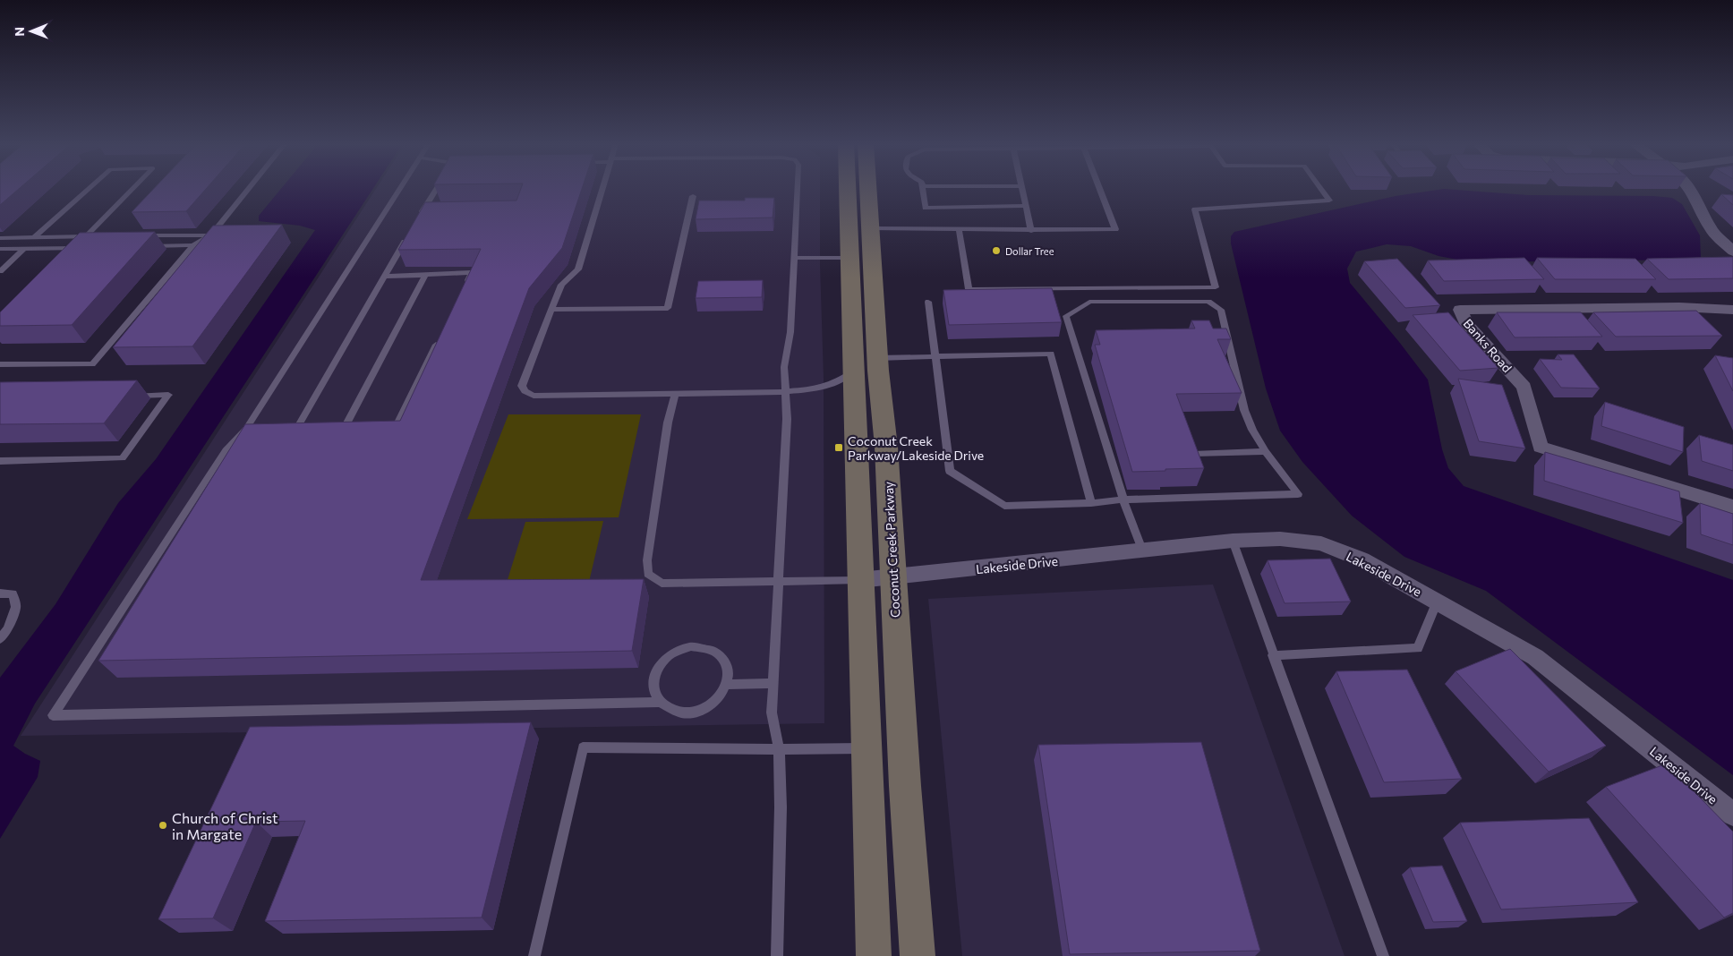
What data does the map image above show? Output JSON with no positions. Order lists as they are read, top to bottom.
{
  "streets": {
    "main road": ["Coconut Creek Parkway"],
    "street": ["Banks Road", "Lakeside Drive"]
  },
  "crossings": [
    ["Coconut Creek Parkway", "Lakeside Drive"]
  ],
  "places": {
    "other": ["Dollar Tree", "Church of Christ in Margate"],
    "transit": ["Coconut Creek Parkway/Lakeside Drive"]
  },
  "north": "left"
}
